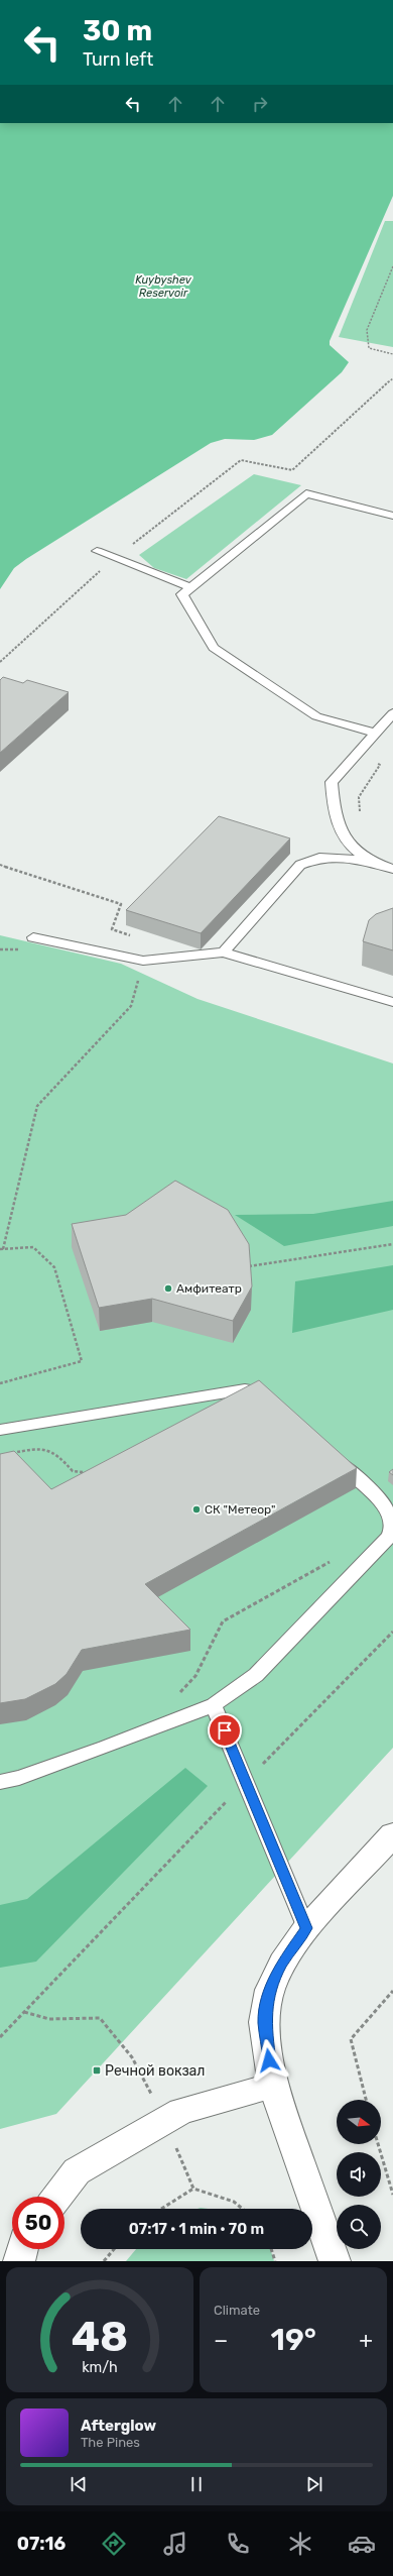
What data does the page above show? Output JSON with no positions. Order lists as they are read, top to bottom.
{
  "water": ["Kuybyshev Reservoir"],
  "places": {
    "other": ["Амфитеатр", "СК \"Метеор\""],
    "transit": ["Речной вокзал"]
  },
  "north": "right",
  "page": {
    "turn": ["30 m", "Turn left"],
    "limit": "50",
    "trip": "07:17 · 1 min · 70 m",
    "tile": "Climate",
    "heat": ["−", "19°", "+"],
    "song": ["Afterglow", "The Pines"],
    "tabs": "07:16",
    "gauge": ["48", "km/h"]
  }
}
